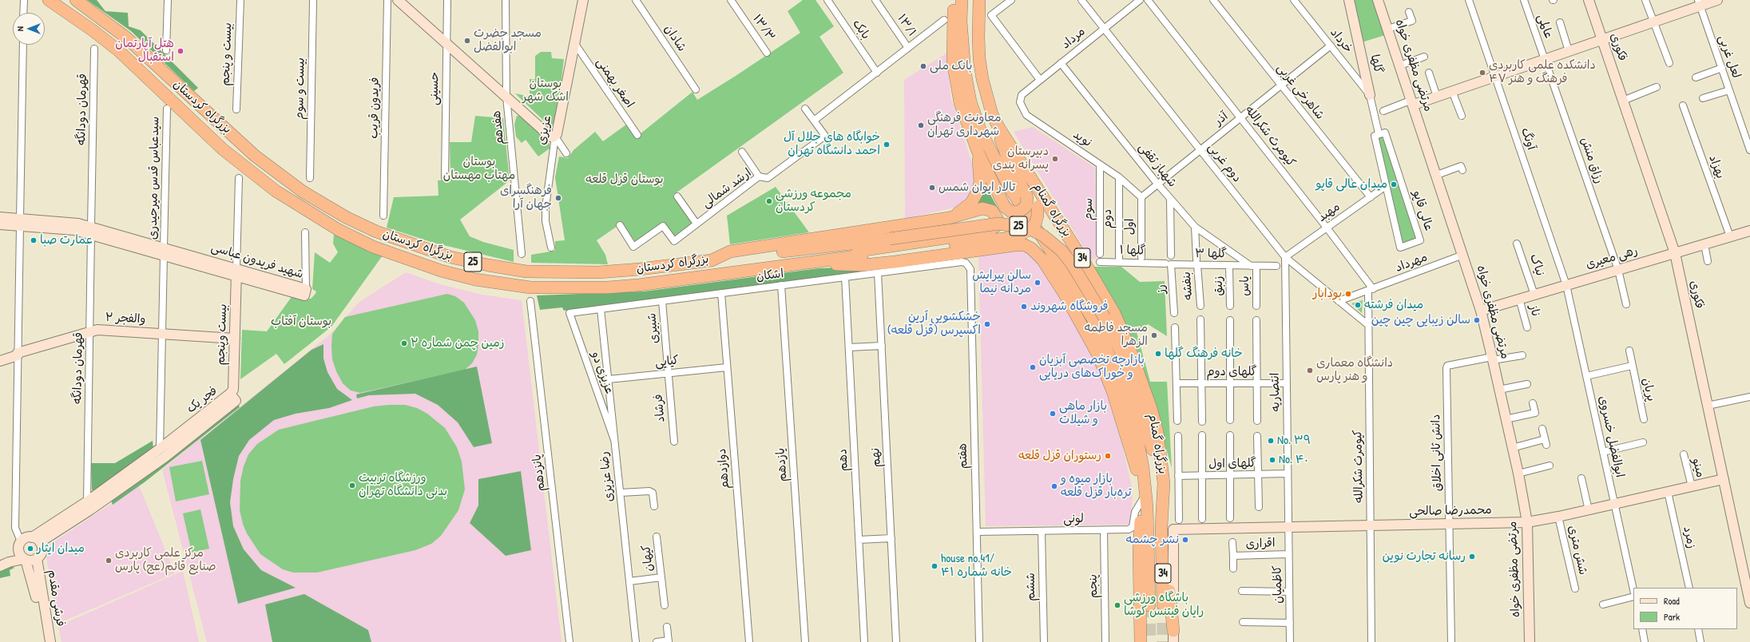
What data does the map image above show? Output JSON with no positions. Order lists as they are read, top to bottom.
{
  "streets": {
    "highway": [
      "بزرگراه کردستان",
      "بزرگراه گمنام",
      "25",
      "34"
    ],
    "street": [
      "۱۳/۱",
      "عالمی",
      "۱۳/۳",
      "بابک",
      "شادان",
      "مرداد",
      "خرداد",
      "فکوری",
      "بیست و پنجم",
      "لعل غربی",
      "گلها",
      "مرتضی مظفری خواه",
      "اصغر بهمنی",
      "بیست و سوم",
      "حسینی",
      "شاهرخی غربی",
      "فریدون قریب",
      "قهرمان دودانگه",
      "آذر",
      "هفدهم",
      "عزیزی",
      "کیومرث شکرالله",
      "نوید",
      "آونگ",
      "رزاق منش",
      "دوم غربی",
      "شهباز ثقفی",
      "بهزاد",
      "سیدعباس قدس میرحیدری",
      "ارشد شمالی",
      "سوم",
      "عالی قاپو",
      "مهبد",
      "دوم",
      "اول",
      "گلها ۱",
      "گلها ۳",
      "رهی معیری",
      "شهید فریدون عباسی",
      "مهرداد",
      "نیاک",
      "اشکان",
      "بنفشه",
      "زنبق",
      "یاس",
      "رز",
      "ناز",
      "والفجر ۲",
      "شبیری",
      "بیست وپنجم",
      "کیایی",
      "گلهای دوم",
      "عزیزی دو",
      "پریان",
      "انتصاریه",
      "فجر یک",
      "فرشاد",
      "ابوالفضل خسروی",
      "دانش ثانی اخلاق",
      "هفتم",
      "نهم",
      "دهم",
      "گلهای اول",
      "یازدهم",
      "مینو",
      "دوازدهم",
      "پانزدهم",
      "رضا عزیزی",
      "محمدرضا صالحی",
      "لونی",
      "زمرد",
      "اقراری",
      "شش متری",
      "کیهان",
      "کاظمیان",
      "پنجم",
      "ششم",
      "فرشی مقدم"
    ]
  },
  "crossings": [
    ["عالمی", "رزاق منش"],
    ["مرداد", "نوید"],
    ["مرداد", "دوم غربی"],
    ["مرداد", "شهباز ثقفی"],
    ["خرداد", "گلها"],
    ["خرداد", "آذر"],
    ["فکوری", "رهی معیری"],
    ["فکوری", "محمدرضا صالحی"],
    ["گلها", "عالی قاپو"],
    ["مرتضی مظفری خواه", "رهی معیری"],
    ["مرتضی مظفری خواه", "مهرداد"],
    ["مرتضی مظفری خواه", "دانش ثانی اخلاق"],
    ["مرتضی مظفری خواه", "محمدرضا صالحی"],
    ["اصغر بهمنی", "عزیزی"],
    ["شاهرخی غربی", "آذر"],
    ["شاهرخی غربی", "مهبد"],
    ["بزرگراه کردستان", "25"],
    ["قهرمان دودانگه", "شهید فریدون عباسی"],
    ["قهرمان دودانگه", "والفجر ۲"],
    ["قهرمان دودانگه", "فجر یک"],
    ["آذر", "کیومرث شکرالله"],
    ["آذر", "نوید"],
    ["آذر", "دوم غربی"],
    ["آذر", "شهباز ثقفی"],
    ["آذر", "اول"],
    ["کیومرث شکرالله", "دوم غربی"],
    ["کیومرث شکرالله", "مهبد"],
    ["کیومرث شکرالله", "مهرداد"],
    ["کیومرث شکرالله", "محمدرضا صالحی"],
    ["نوید", "سوم"],
    ["نوید", "دوم"],
    ["نوید", "اول"],
    ["آونگ", "رهی معیری"],
    ["آونگ", "ابوالفضل خسروی"],
    ["رزاق منش", "رهی معیری"],
    ["دوم غربی", "مهبد"],
    ["دوم غربی", "مهرداد"],
    ["دوم غربی", "انتصاریه"],
    ["شهباز ثقفی", "گلها ۳"],
    ["شهباز ثقفی", "بنفشه"],
    ["شهباز ثقفی", "یاس"],
    ["بهزاد", "رهی معیری"],
    ["سیدعباس قدس میرحیدری", "شهید فریدون عباسی"],
    ["سیدعباس قدس میرحیدری", "والفجر ۲"],
    ["سیدعباس قدس میرحیدری", "فجر یک"],
    ["بزرگراه گمنام", "25"],
    ["بزرگراه گمنام", "محمدرضا صالحی"],
    ["بزرگراه گمنام", "لونی"],
    ["عالی قاپو", "مهبد"],
    ["مهبد", "انتصاریه"],
    ["دوم", "گلها ۱"],
    ["25", "محمدرضا صالحی"],
    ["گلها ۱", "گلها ۳"],
    ["گلها ۱", "رز"],
    ["گلها ۳", "بنفشه"],
    ["گلها ۳", "زنبق"],
    ["گلها ۳", "یاس"],
    ["گلها ۳", "رز"],
    ["رهی معیری", "نیاک"],
    ["رهی معیری", "ناز"],
    ["رهی معیری", "ابوالفضل خسروی"],
    ["شهید فریدون عباسی", "بیست وپنجم"],
    ["اشکان", "شبیری"],
    ["اشکان", "عزیزی دو"],
    ["اشکان", "هفتم"],
    ["اشکان", "نهم"],
    ["اشکان", "دهم"],
    ["اشکان", "یازدهم"],
    ["اشکان", "دوازدهم"],
    ["اشکان", "رضا عزیزی"],
    ["والفجر ۲", "بیست وپنجم"],
    ["شبیری", "کیایی"],
    ["شبیری", "فرشاد"],
    ["بیست وپنجم", "فجر یک"],
    ["کیایی", "فرشاد"],
    ["کیایی", "دوازدهم"],
    ["کیایی", "رضا عزیزی"],
    ["گلهای دوم", "انتصاریه"],
    ["عزیزی دو", "رضا عزیزی"],
    ["پریان", "ابوالفضل خسروی"],
    ["انتصاریه", "گلهای اول"],
    ["انتصاریه", "محمدرضا صالحی"],
    ["انتصاریه", "کاظمیان"],
    ["فجر یک", "فرشی مقدم"],
    ["ابوالفضل خسروی", "محمدرضا صالحی"],
    ["دانش ثانی اخلاق", "محمدرضا صالحی"],
    ["هفتم", "لونی"],
    ["مینو", "محمدرضا صالحی"],
    ["رضا عزیزی", "کیهان"],
    ["محمدرضا صالحی", "زمرد"],
    ["محمدرضا صالحی", "شش متری"],
    ["محمدرضا صالحی", "کاظمیان"],
    ["لونی", "پنجم"],
    ["لونی", "ششم"],
    ["اقراری", "کاظمیان"]
  ],
  "parks": [
    "بوستان اشک شهر",
    "بوستان مهتاب مهستان",
    "بوستان قزل قلعه",
    "بوستان آفتاب"
  ],
  "places": [
    "مسجد حضرت ابوالفضل",
    "هتل آپارتمان استقبال",
    "بانک ملی",
    "دانشکده علمی کاربردی فرهنگ و هنر ۴۷",
    "معاونت فرهنگی شهرداری تهران",
    "خوابگاه های جلال آل احمد دانشگاه تهران",
    "دبیرستان پسرانه پندی",
    "میدان عالی قاپو",
    "تالار ایوان شمس",
    "فرهنگسرای جهان آرا",
    "مجموعه ورزشی کردستان",
    "عمارت صبا",
    "سالن پیرایش مردانه نیما",
    "بودابار",
    "میدان فرشته",
    "فروشگاه شهروند",
    "سالن زیبایی چین چین",
    "خشکشویی آرین اکسپرس (قزل قلعه)",
    "مسجد فاطمه الزهرا",
    "زمین چمن شماره ۲",
    "خانه فرهنگ گلها",
    "بازارچه تخصصی آبزیان و خوراک‌های دریایی",
    "دانشگاه معماری و هنر پارس",
    "بازار ماهی و شیلات",
    "No. ۳۹",
    "رستوران قزل قلعه",
    "No. ۴۰",
    "ورزشگاه تربیت بدنی دانشگاه تهران",
    "بازار میوه و تره‌بار قزل قلعه",
    "نشر چشمه",
    "میدان ایثار",
    "رسانه تجارت نوین",
    "مرکز علمی کاربردی صنایع قائم(عج) پارس",
    "house no.41/ خانه شماره ۴۱",
    "باشگاه ورزشی رایان فیتنس کوشا"
  ],
  "legend": ["Road", "Park"],
  "north": "left"
}
